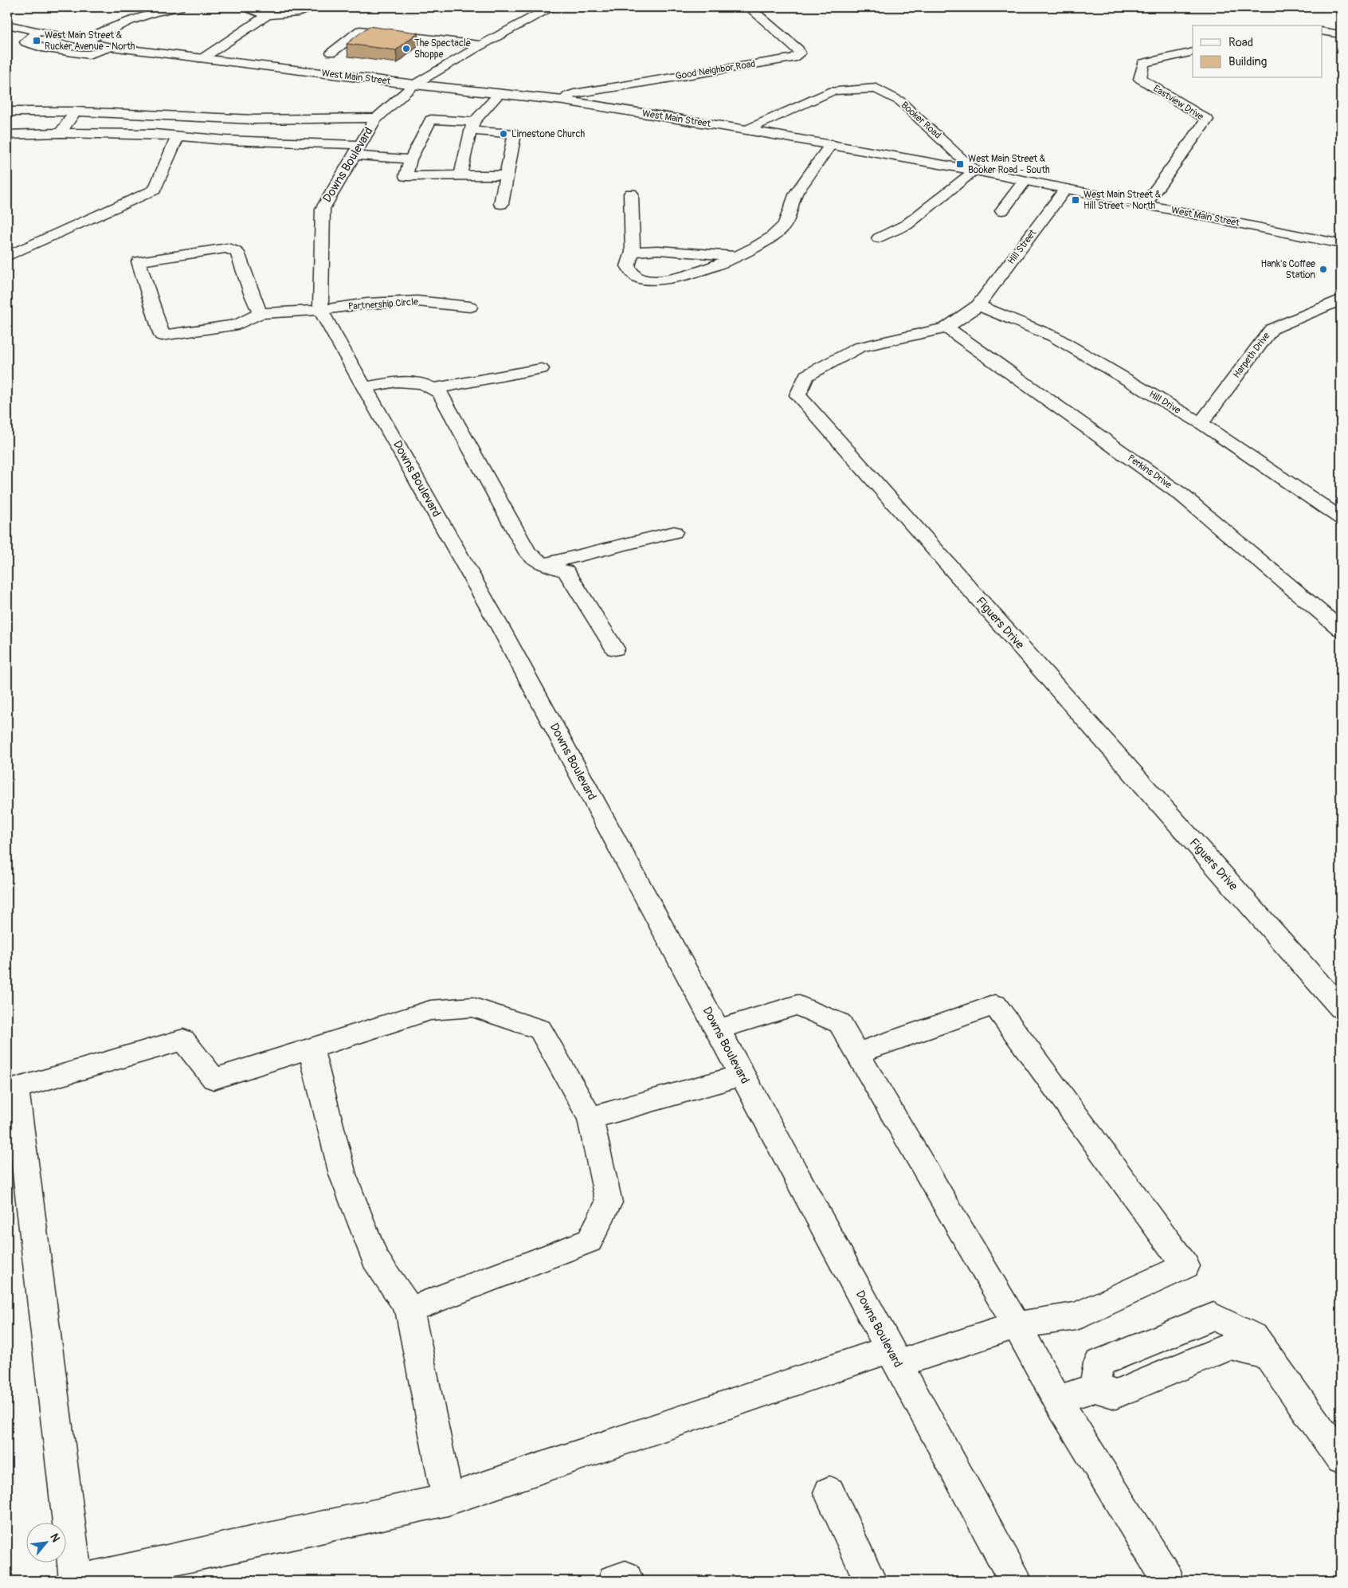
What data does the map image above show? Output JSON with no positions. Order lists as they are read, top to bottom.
{
  "streets": {
    "street": [
      "Good Neighbor Road",
      "West Main Street",
      "Eastview Drive",
      "Booker Road",
      "Downs Boulevard",
      "Hill Street",
      "Partnership Circle",
      "Harpeth Drive",
      "Hill Drive",
      "Perkins Drive",
      "Figuers Drive"
    ]
  },
  "crossings": [
    ["Good Neighbor Road", "West Main Street"],
    ["West Main Street", "Eastview Drive"],
    ["West Main Street", "Booker Road"],
    ["West Main Street", "Downs Boulevard"],
    ["West Main Street", "Hill Street"],
    ["Downs Boulevard", "Partnership Circle"],
    ["Hill Street", "Hill Drive"],
    ["Hill Street", "Figuers Drive"],
    ["Harpeth Drive", "Hill Drive"],
    ["Hill Drive", "Figuers Drive"],
    ["Perkins Drive", "Figuers Drive"]
  ],
  "places": {
    "transit": ["West Main Street & Rucker Avenue - North", "West Main Street & Booker Road - South", "West Main Street & Hill Street - North"],
    "other": ["The Spectacle Shoppe", "Limestone Church", "Hank's Coffee Station"]
  },
  "legend": ["Road", "Building"],
  "north": "top right"
}
